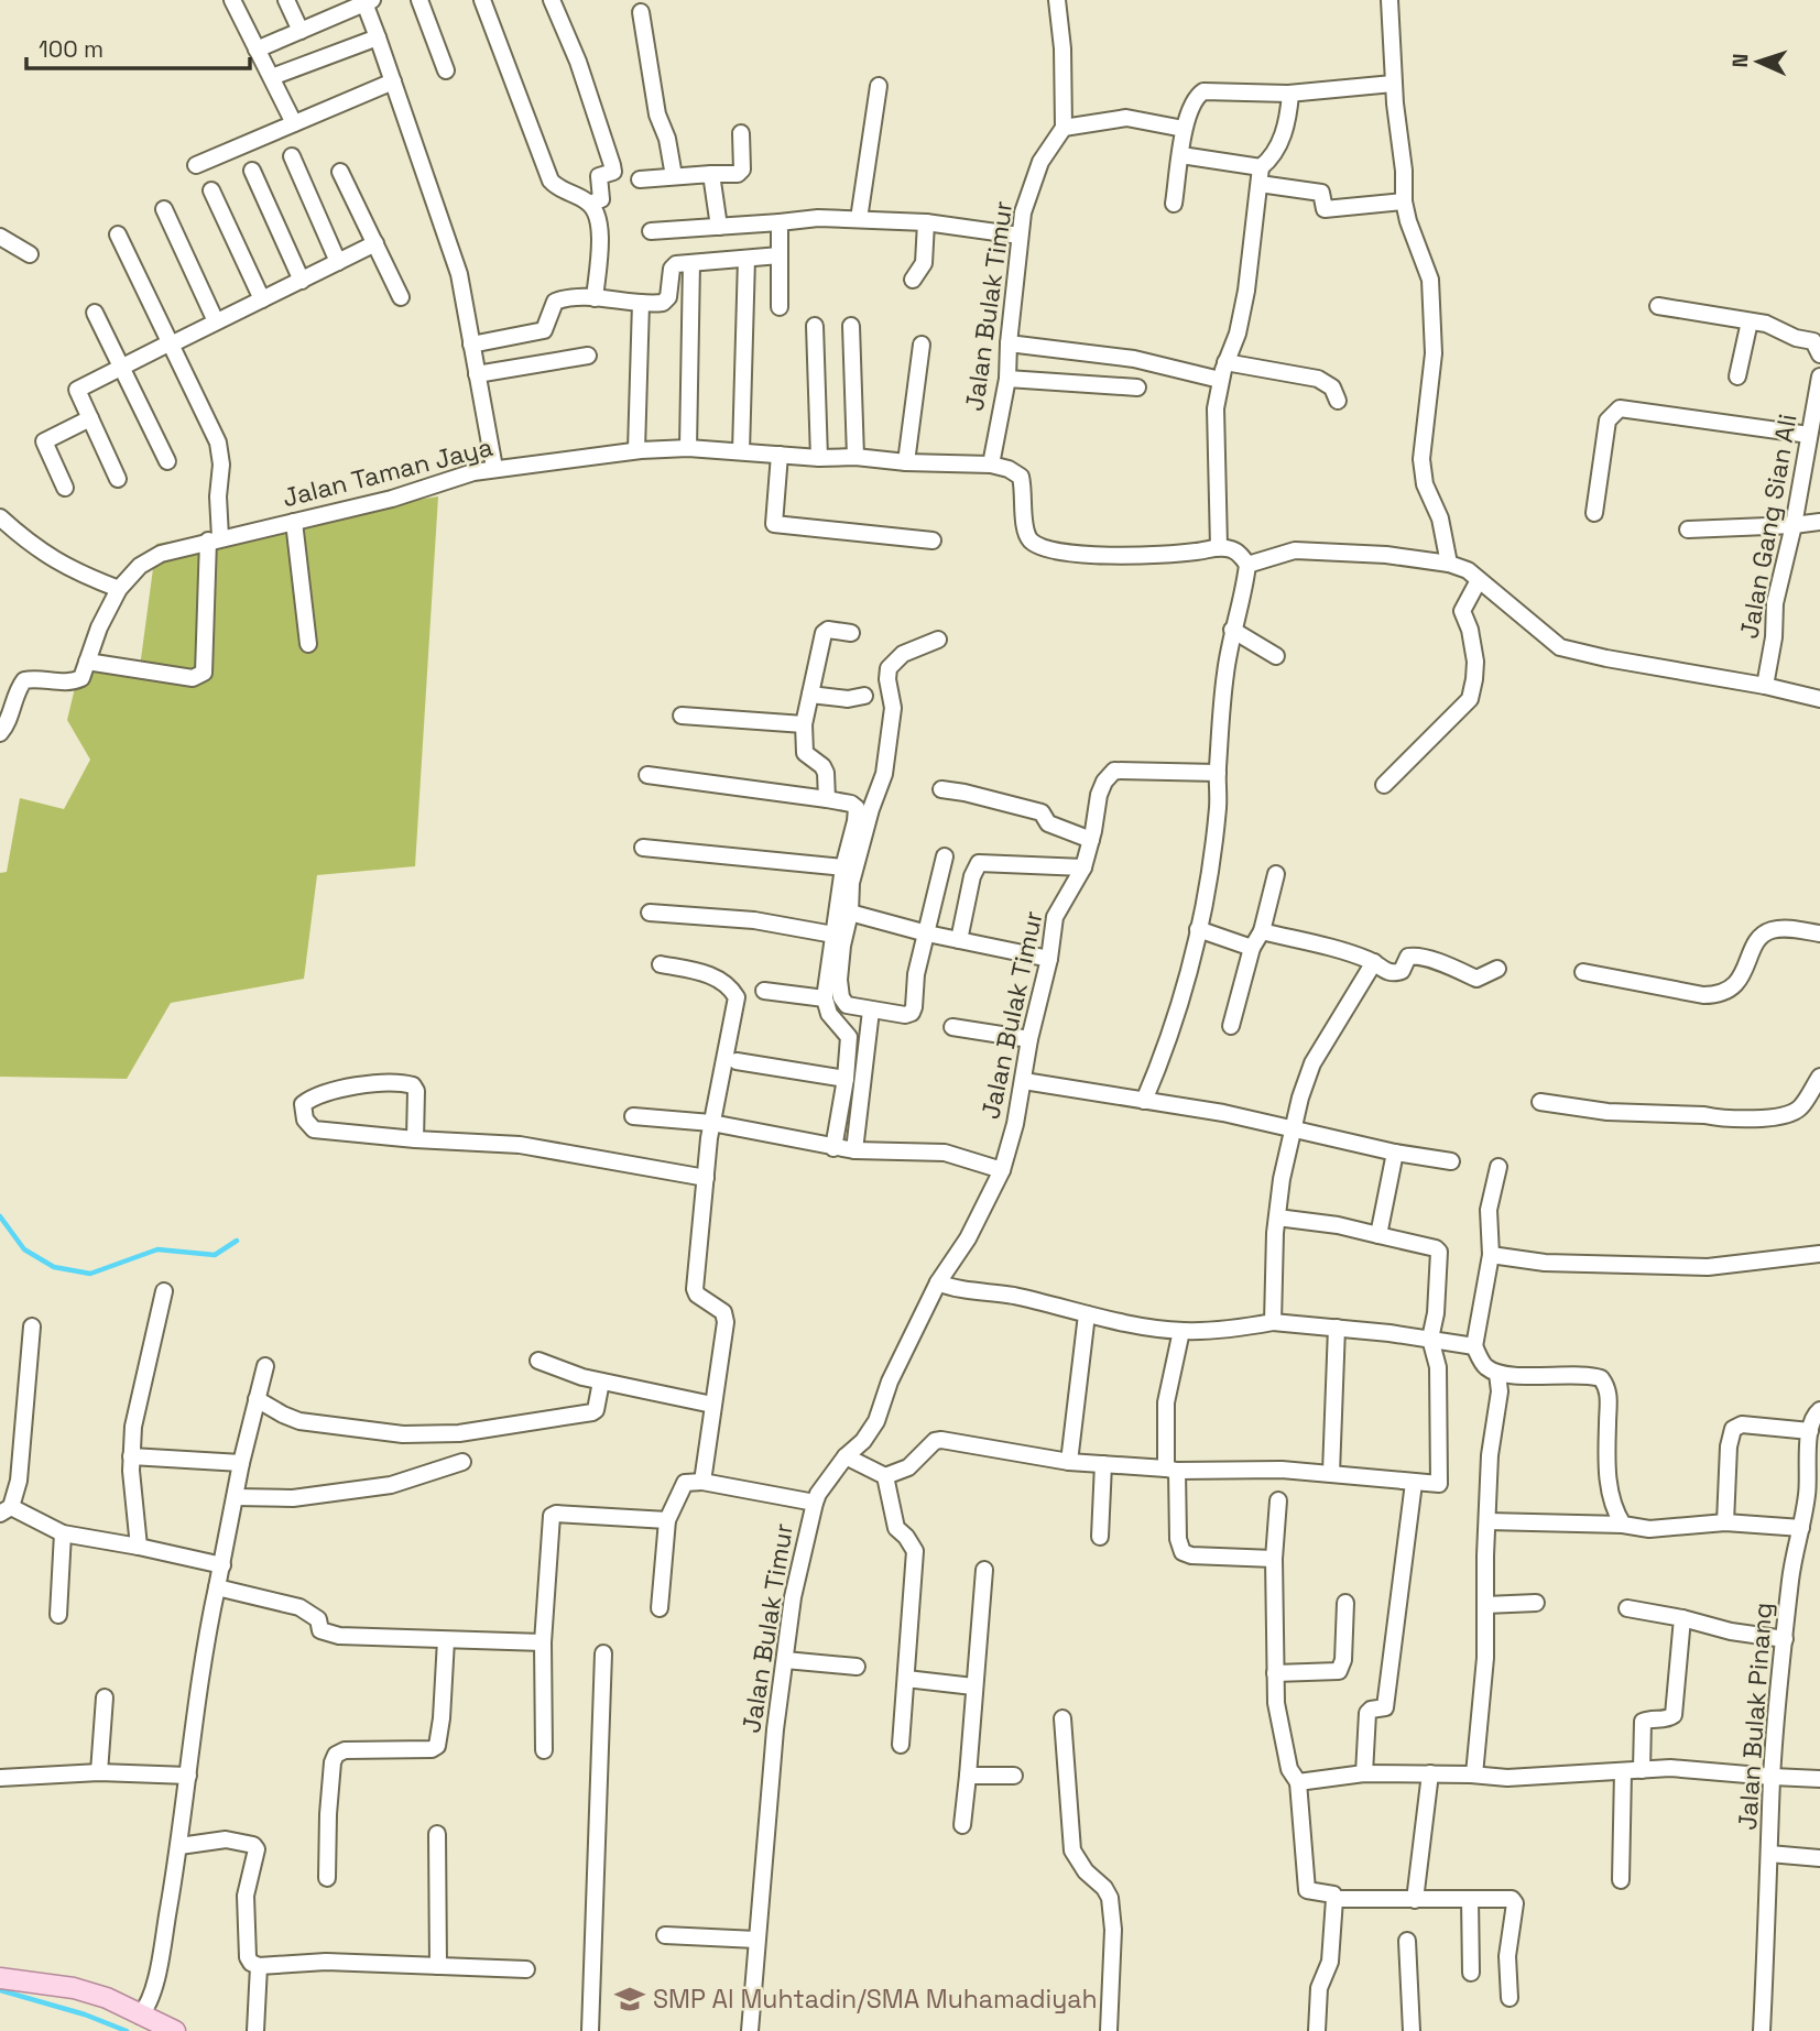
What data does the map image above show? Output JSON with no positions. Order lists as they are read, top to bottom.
{
  "streets": {
    "street": [
      "Jalan Bulak Timur",
      "Jalan Taman Jaya",
      "Jalan Gang Sian Ali",
      "Jalan Bulak Pinang"
    ]
  },
  "crossings": [
    ["Jalan Bulak Timur", "Jalan Taman Jaya"]
  ],
  "places": {
    "school or university": ["SMP Al Muhtadin/SMA Muhamadiyah"]
  },
  "scale_bar": "100 m",
  "north": "left"
}
